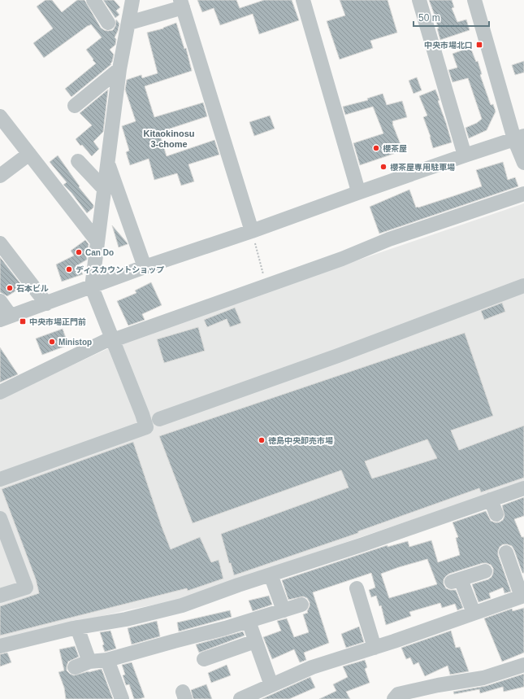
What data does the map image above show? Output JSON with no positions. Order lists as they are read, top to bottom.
{
  "districts": ["Kitaokinosu 3-chome"],
  "places": {
    "transit": ["中央市場北口", "中央市場正門前"],
    "other": [
      "櫻茶屋",
      "櫻茶屋専用駐車場",
      "Can Do",
      "ディスカウントショップ",
      "石本ビル",
      "Ministop",
      "徳島中央卸売市場"
    ]
  },
  "scale_bar": "50 m"
}
